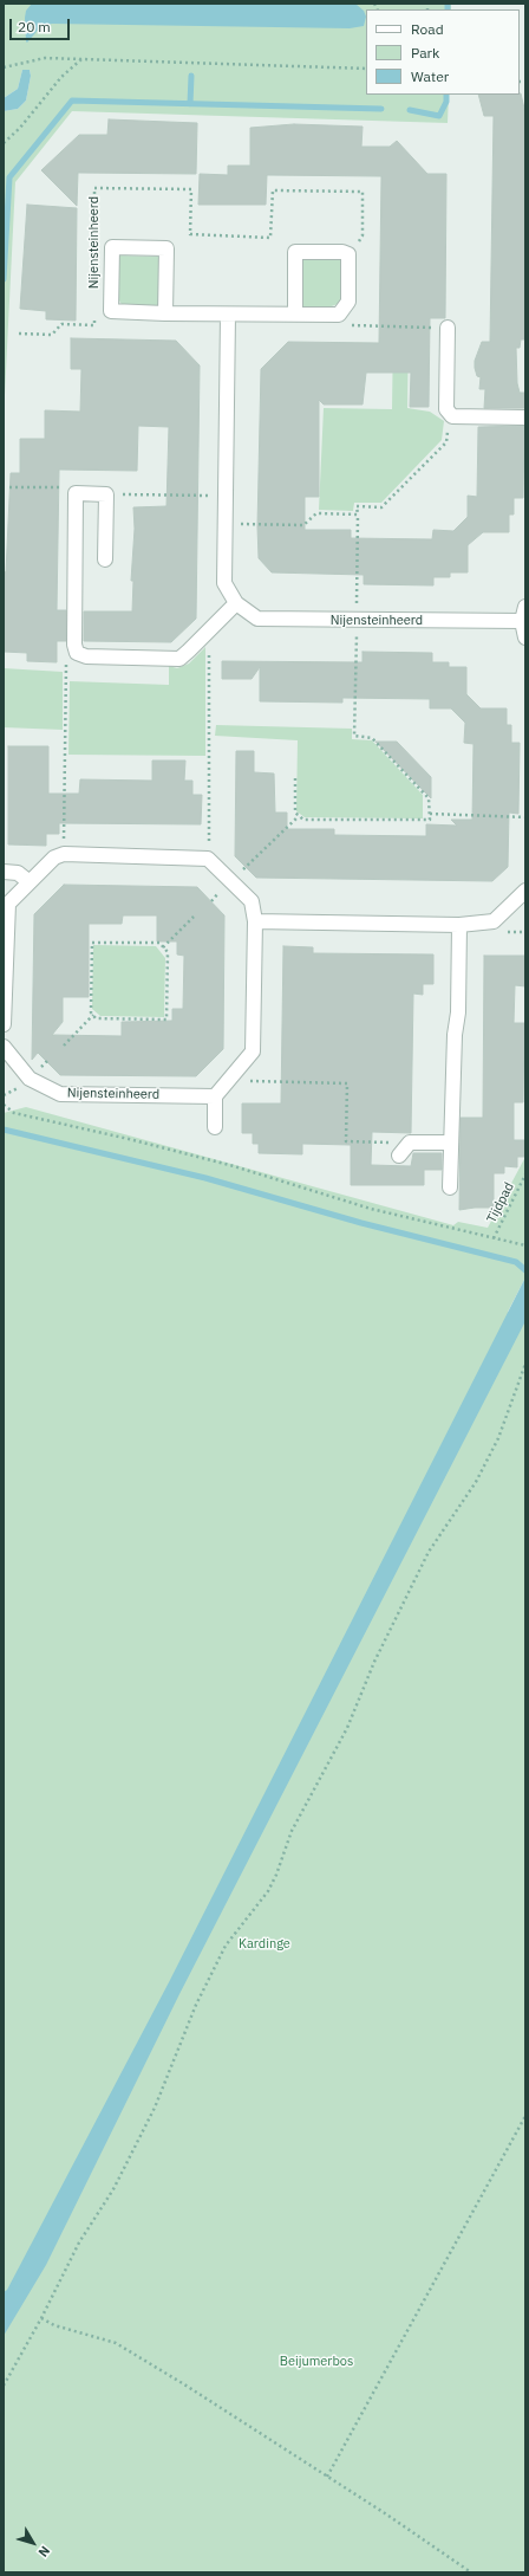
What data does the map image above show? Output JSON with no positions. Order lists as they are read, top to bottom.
{
  "streets": {
    "street": ["Nijensteinheerd"],
    "path": ["Tijdpad"]
  },
  "parks": ["Kardinge", "Beijumerbos"],
  "legend": ["Road", "Park", "Water"],
  "scale_bar": "20 m",
  "north": "bottom right"
}
